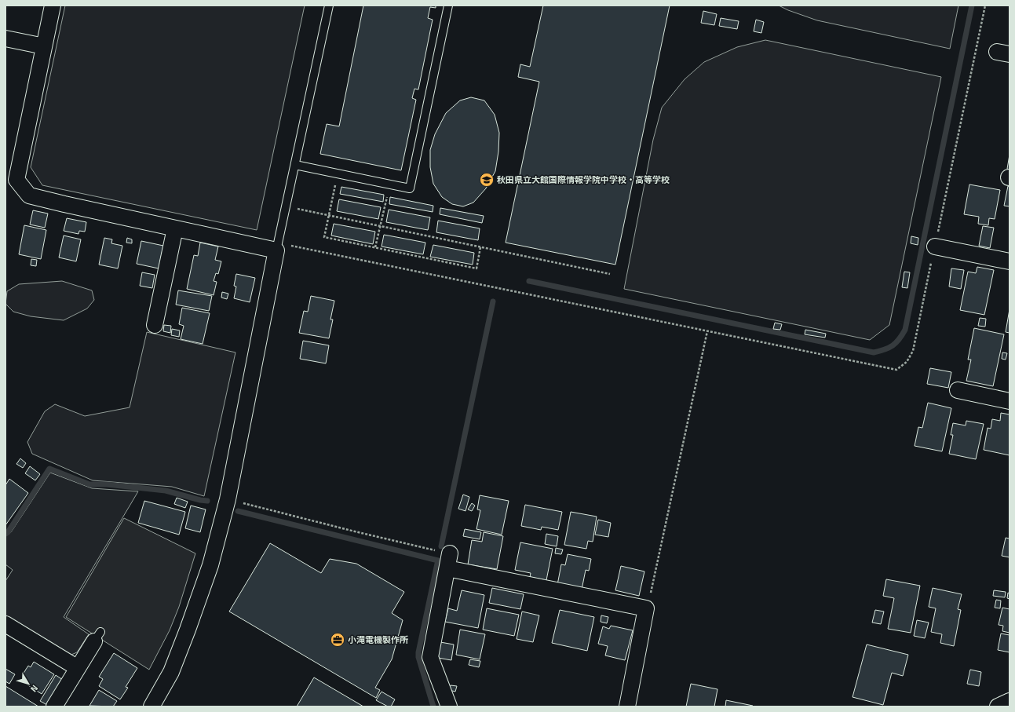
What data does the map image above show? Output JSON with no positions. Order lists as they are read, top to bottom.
{
  "places": {
    "school or university": ["秋田県立大館国際情報学院中学校・高等学校"],
    "office": ["小滝電機製作所"]
  },
  "north": "bottom right"
}
